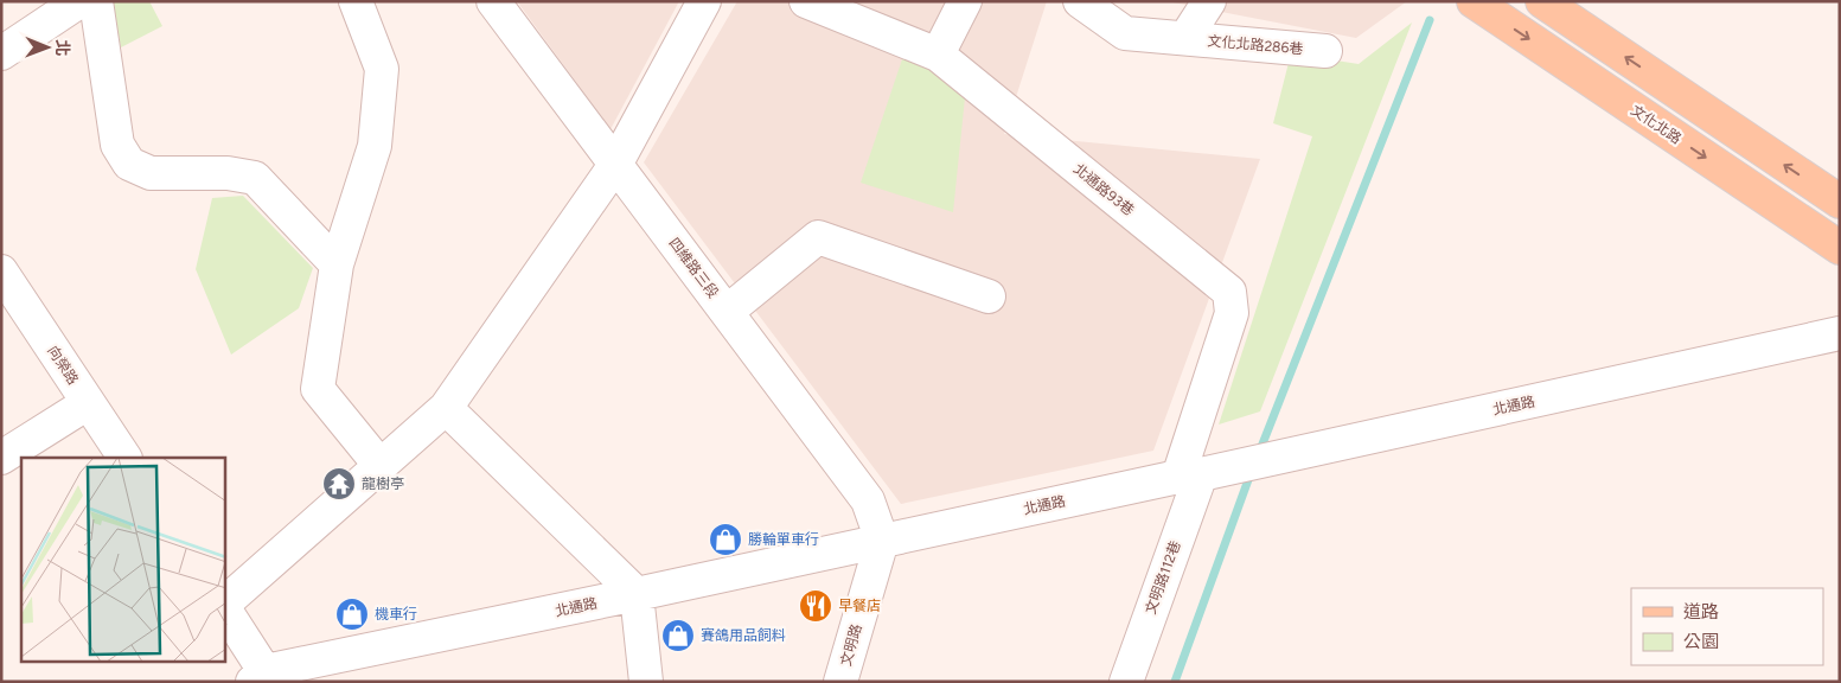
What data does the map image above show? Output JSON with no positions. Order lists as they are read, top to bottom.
{
  "streets": {
    "main road": ["文化北路"],
    "street": [
      "文化北路286巷",
      "北通路93巷",
      "四維路三段",
      "向榮路",
      "北通路",
      "文明路112巷",
      "文明路"
    ]
  },
  "crossings": [
    ["北通路93巷", "北通路"],
    ["北通路93巷", "文明路112巷"],
    ["四維路三段", "北通路"],
    ["四維路三段", "文明路"],
    ["北通路", "文明路112巷"],
    ["北通路", "文明路"]
  ],
  "places": {
    "temple": ["龍樹亭"],
    "shop": ["勝輪單車行", "機車行", "賽鴿用品飼料"],
    "restaurant": ["早餐店"]
  },
  "legend": ["道路", "公園"],
  "north": "right"
}
